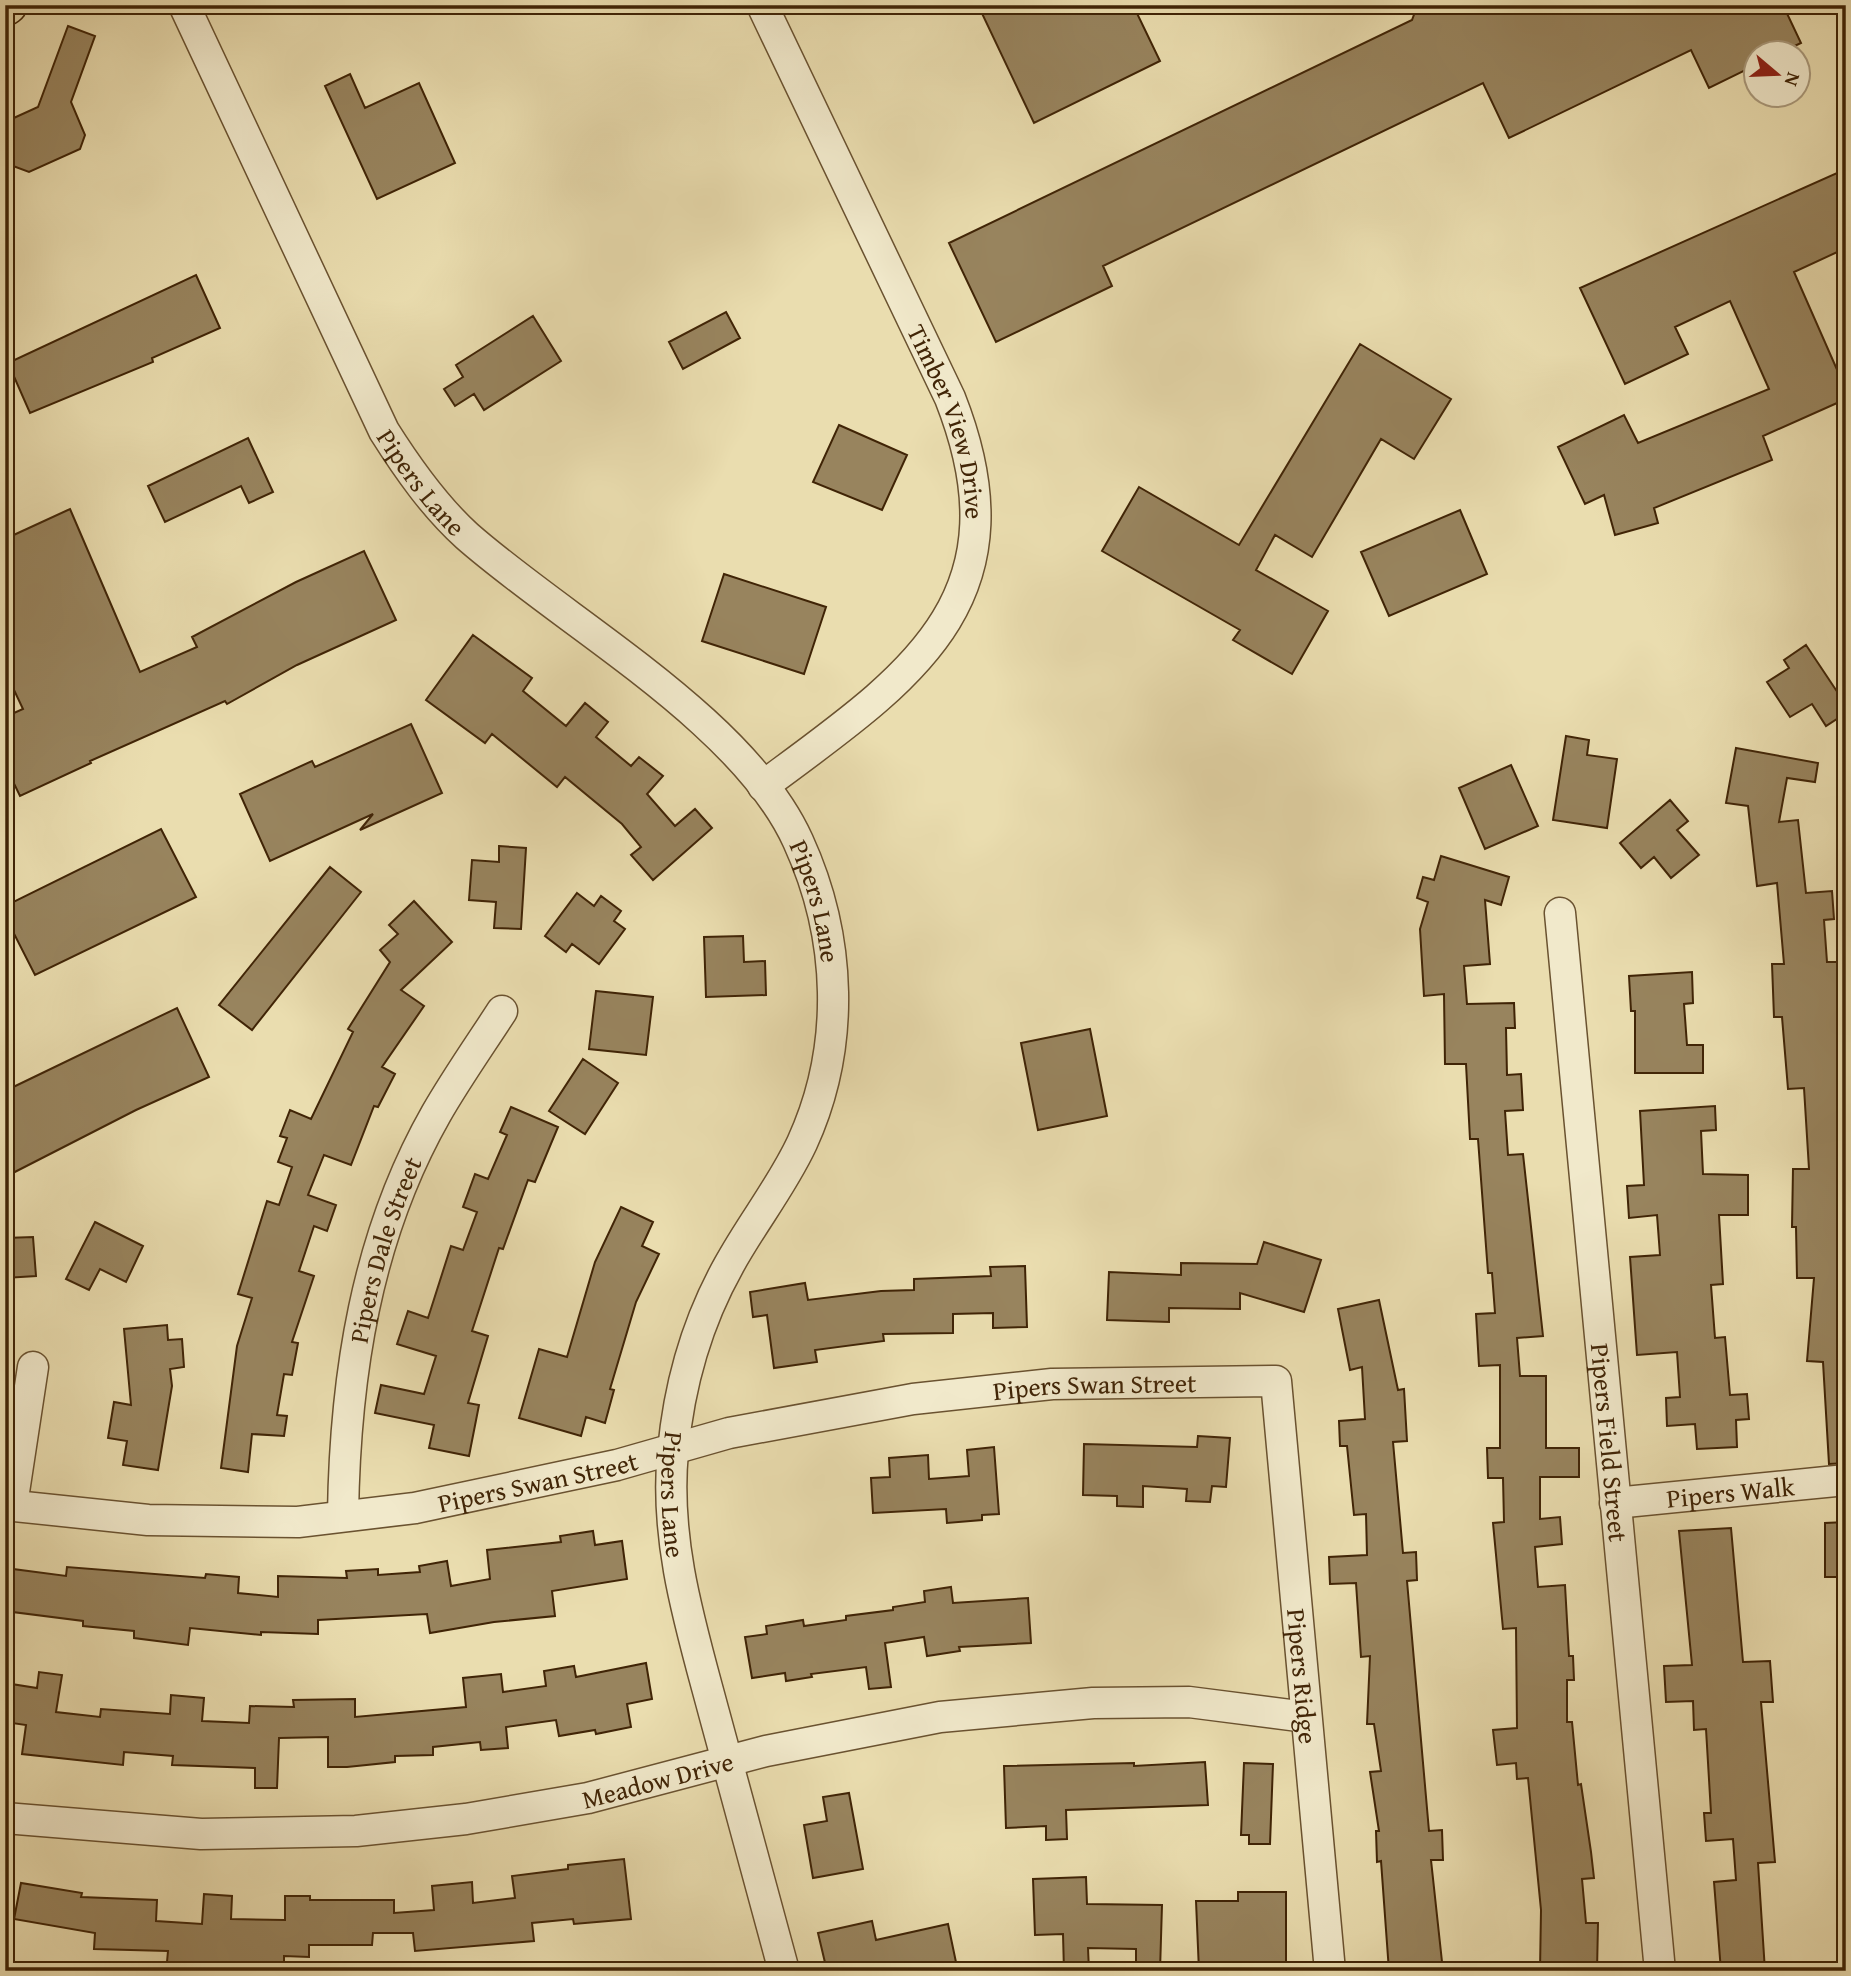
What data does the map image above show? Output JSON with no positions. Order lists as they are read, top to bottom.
{
  "streets": {
    "street": [
      "Timber View Drive",
      "Pipers Lane",
      "Pipers Dale Street",
      "Pipers Swan Street",
      "Pipers Field Street",
      "Pipers Walk",
      "Pipers Ridge",
      "Meadow Drive"
    ]
  },
  "crossings": [
    ["Timber View Drive", "Pipers Lane"],
    ["Pipers Lane", "Pipers Swan Street"],
    ["Pipers Lane", "Meadow Drive"],
    ["Pipers Dale Street", "Pipers Swan Street"],
    ["Pipers Swan Street", "Pipers Ridge"],
    ["Pipers Field Street", "Pipers Walk"],
    ["Pipers Ridge", "Meadow Drive"]
  ],
  "north": "right"
}
